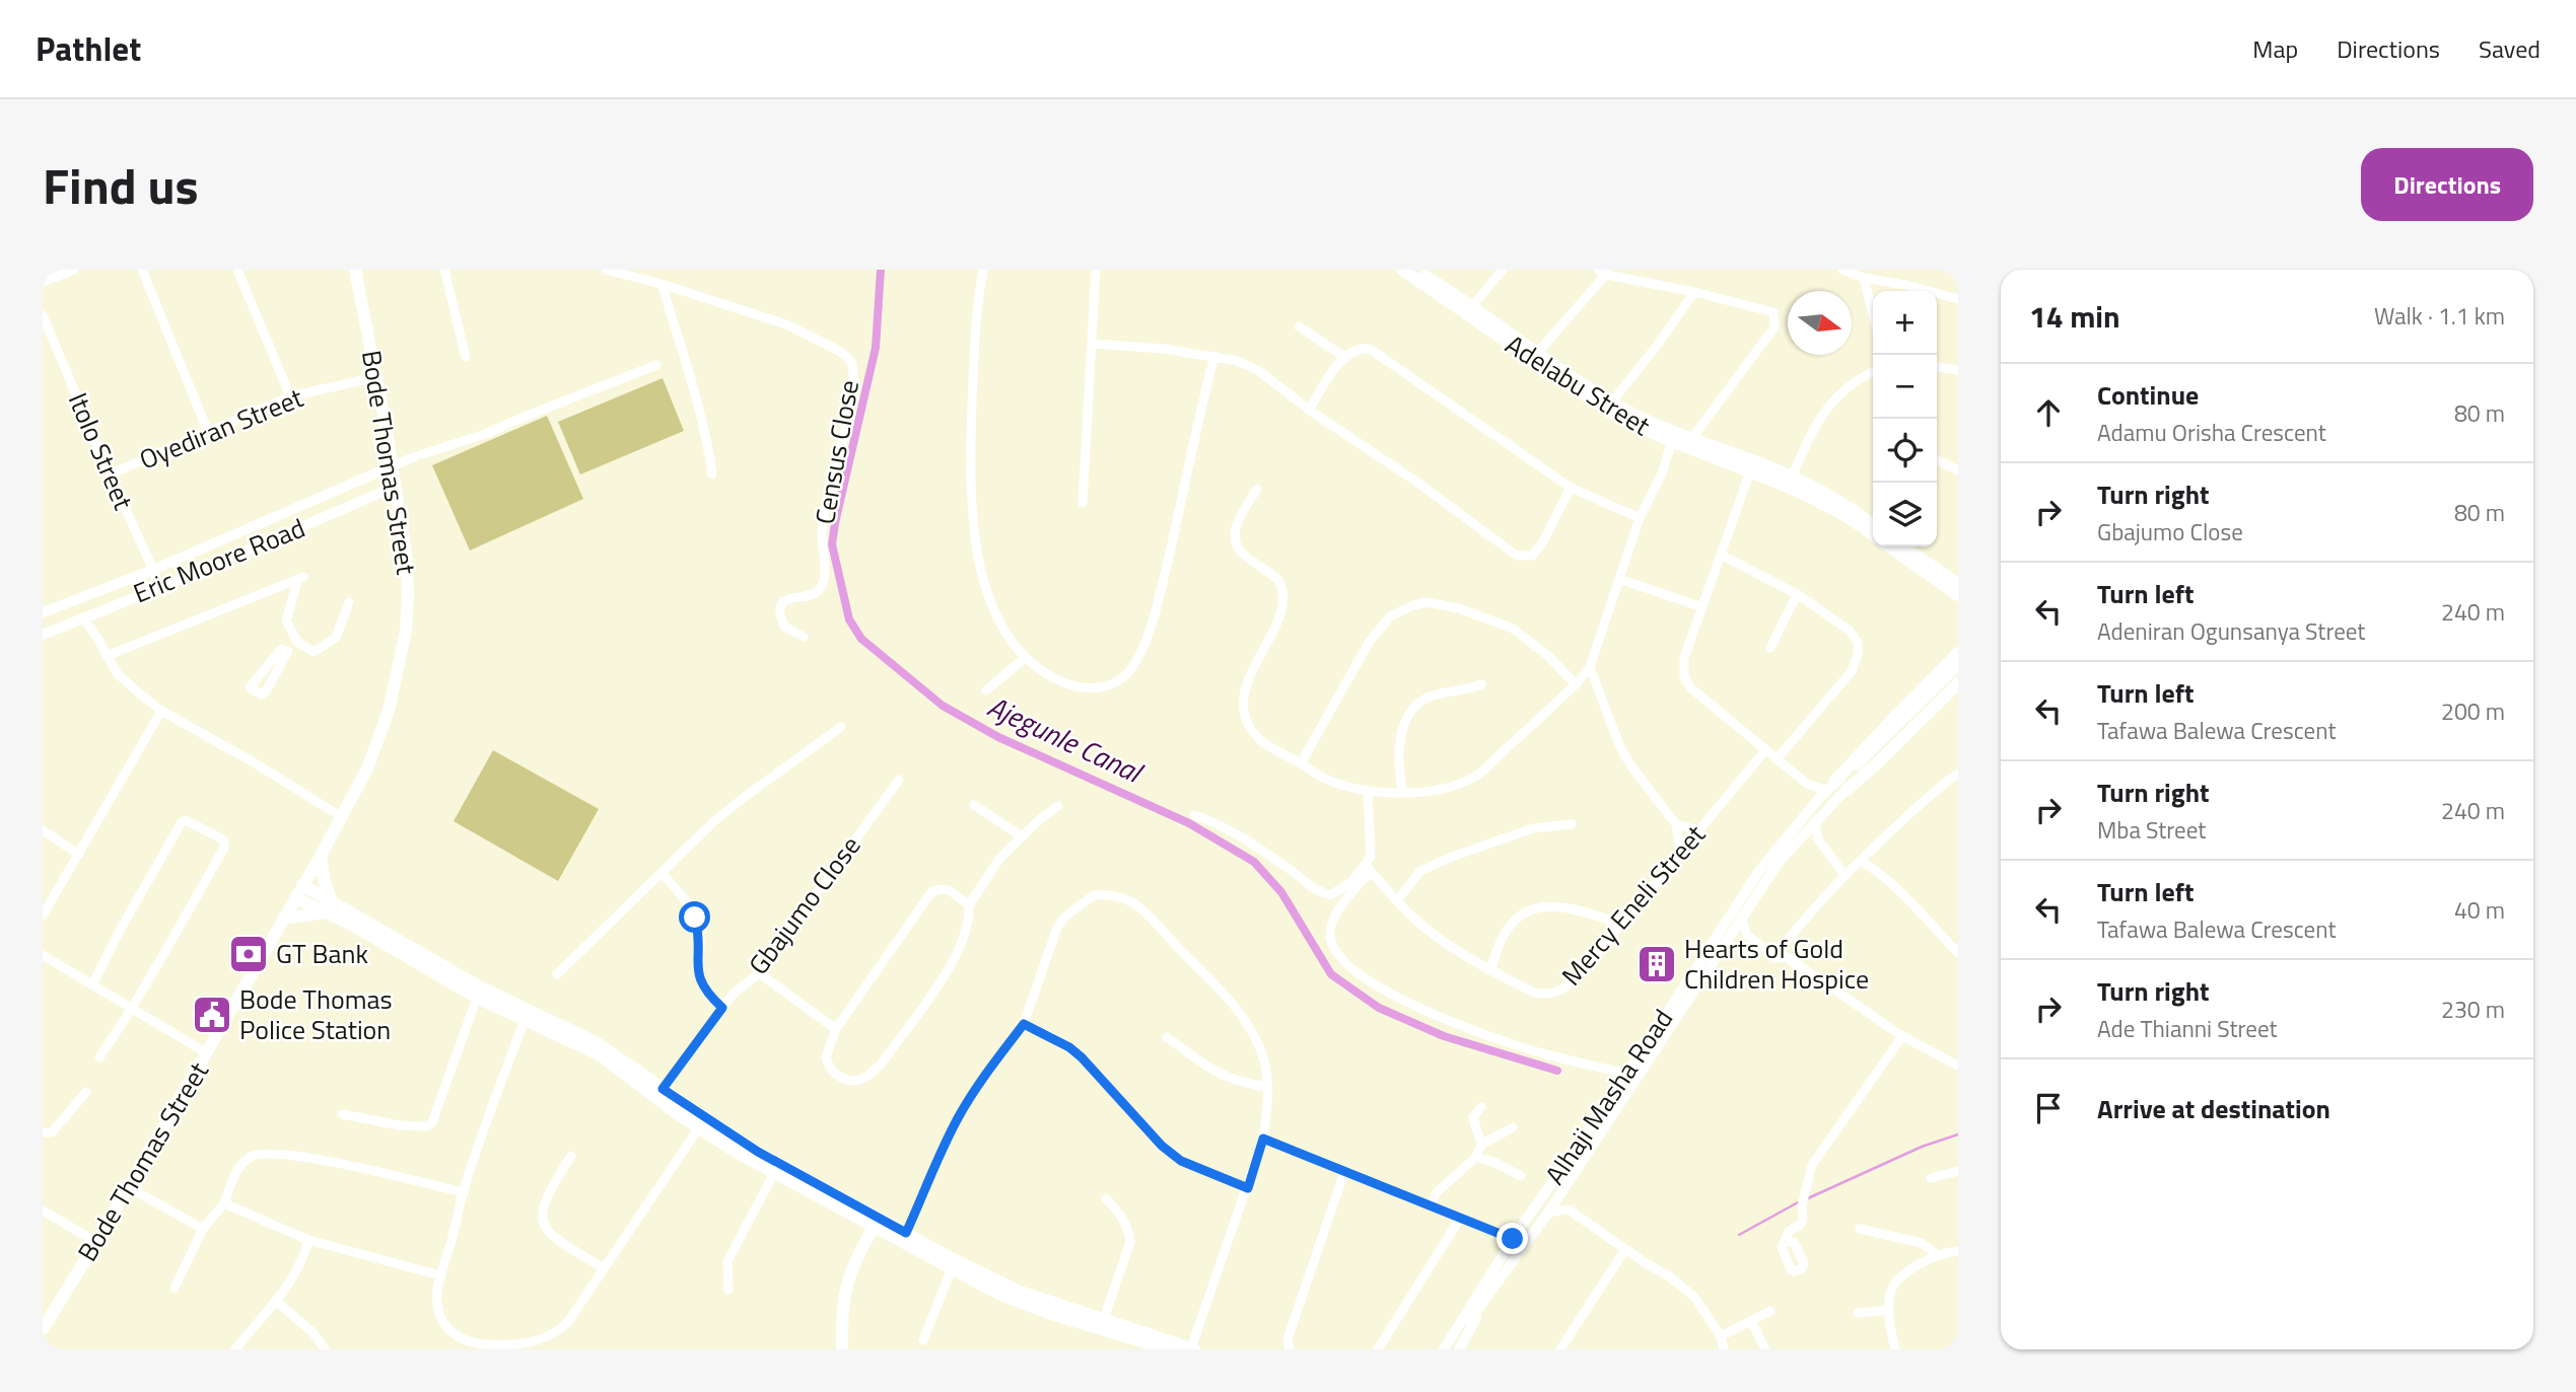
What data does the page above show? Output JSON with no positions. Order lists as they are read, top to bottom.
{
  "streets": {
    "main road": ["Adelabu Street", "Bode Thomas Street"],
    "street": [
      "Oyediran Street",
      "Itolo Street",
      "Census Close",
      "Eric Moore Road",
      "Gbajumo Close",
      "Mercy Eneli Street",
      "Alhaji Masha Road"
    ]
  },
  "crossings": [
    ["Oyediran Street", "Itolo Street"],
    ["Oyediran Street", "Bode Thomas Street"],
    ["Itolo Street", "Eric Moore Road"],
    ["Bode Thomas Street", "Eric Moore Road"]
  ],
  "water": ["Ajegunle Canal"],
  "places": {
    "bank": ["GT Bank"],
    "building": ["Hearts of Gold Children Hospice"],
    "public building": ["Bode Thomas Police Station"]
  },
  "north": "right",
  "page": {
    "header": "Pathlet",
    "nav": ["Map", "Directions", "Saved"],
    "title": "Find us",
    "buttons": "Directions",
    "heading": ["14 min", "Walk · 1.1 km"],
    "map_buttons": ["+", "−"],
    "list": [
      ["Continue", "Adamu Orisha Crescent", "80 m"],
      ["Turn right", "Gbajumo Close", "80 m"],
      ["Turn left", "Adeniran Ogunsanya Street", "240 m"],
      ["Turn left", "Tafawa Balewa Crescent", "200 m"],
      ["Turn right", "Mba Street", "240 m"],
      ["Turn left", "Tafawa Balewa Crescent", "40 m"],
      ["Turn right", "Ade Thianni Street", "230 m"],
      "Arrive at destination"
    ]
  }
}
